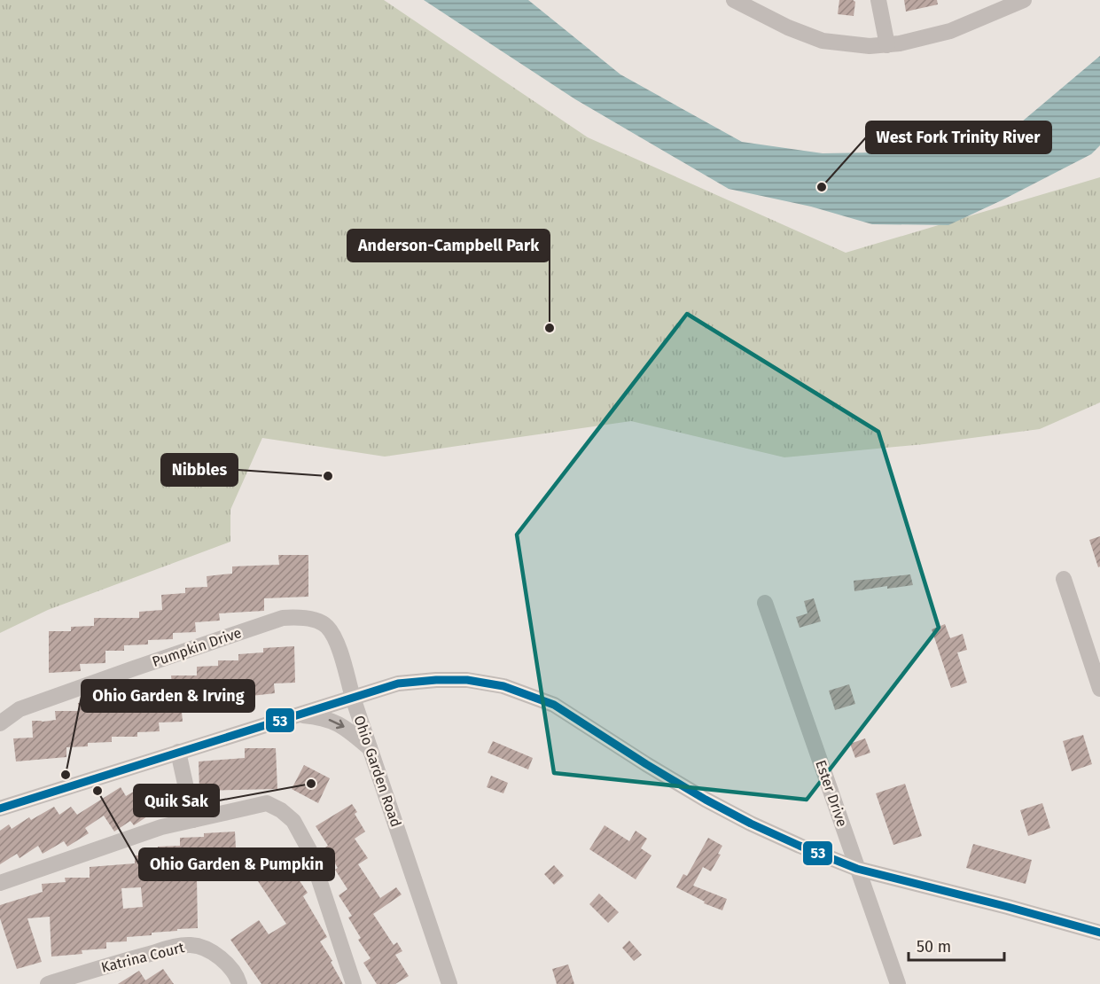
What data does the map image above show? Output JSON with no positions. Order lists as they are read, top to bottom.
{
  "streets": {
    "street": [
      "Pumpkin Drive",
      "Ohio Garden Road",
      "Ester Drive",
      "Katrina Court"
    ]
  },
  "crossings": [
    ["Pumpkin Drive", "Ohio Garden Road"]
  ],
  "places": [
    "West Fork Trinity River",
    "Anderson-Campbell Park",
    "Nibbles",
    "Ohio Garden & Irving",
    "Quik Sak",
    "Ohio Garden & Pumpkin"
  ],
  "lines": ["transit line 53"],
  "scale_bar": "50 m"
}
